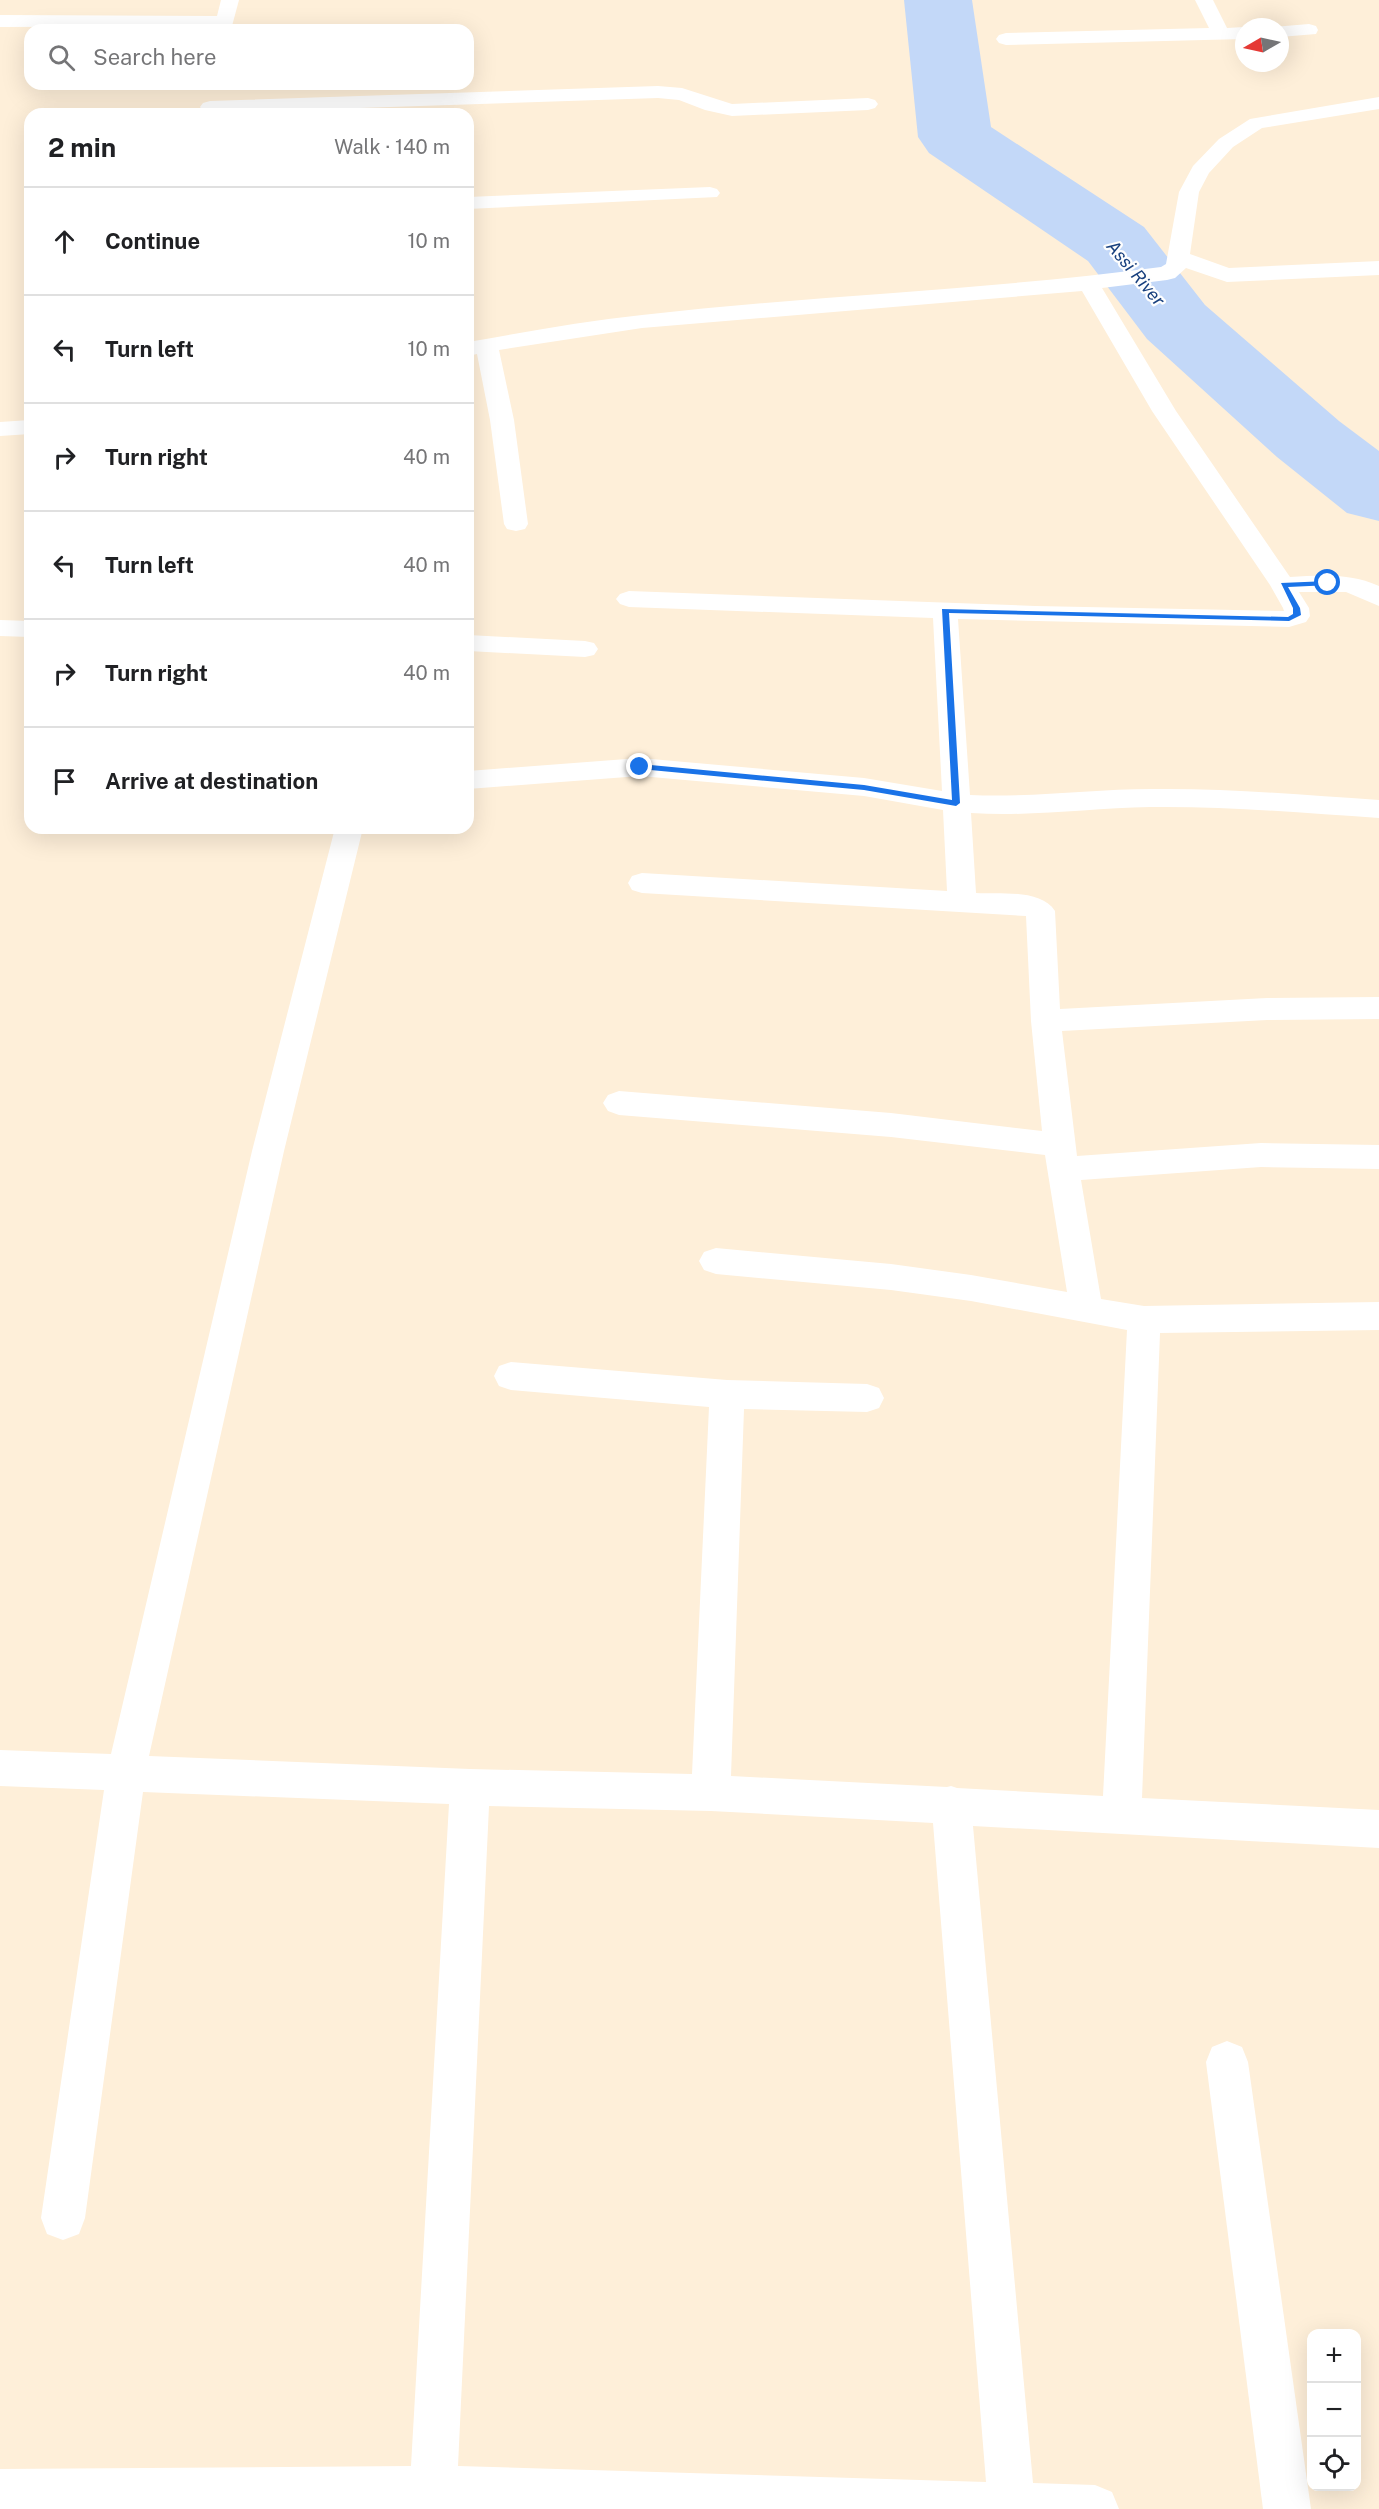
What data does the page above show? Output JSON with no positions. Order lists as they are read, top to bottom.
{
  "water": ["Assi River"],
  "north": "left",
  "page": {
    "search": "Search here",
    "heading": ["2 min", "Walk · 140 m"],
    "list": [
      ["Continue", "10 m"],
      ["Turn left", "10 m"],
      ["Turn right", "40 m"],
      ["Turn left", "40 m"],
      ["Turn right", "40 m"],
      "Arrive at destination"
    ],
    "map_buttons": ["+", "−"]
  }
}
